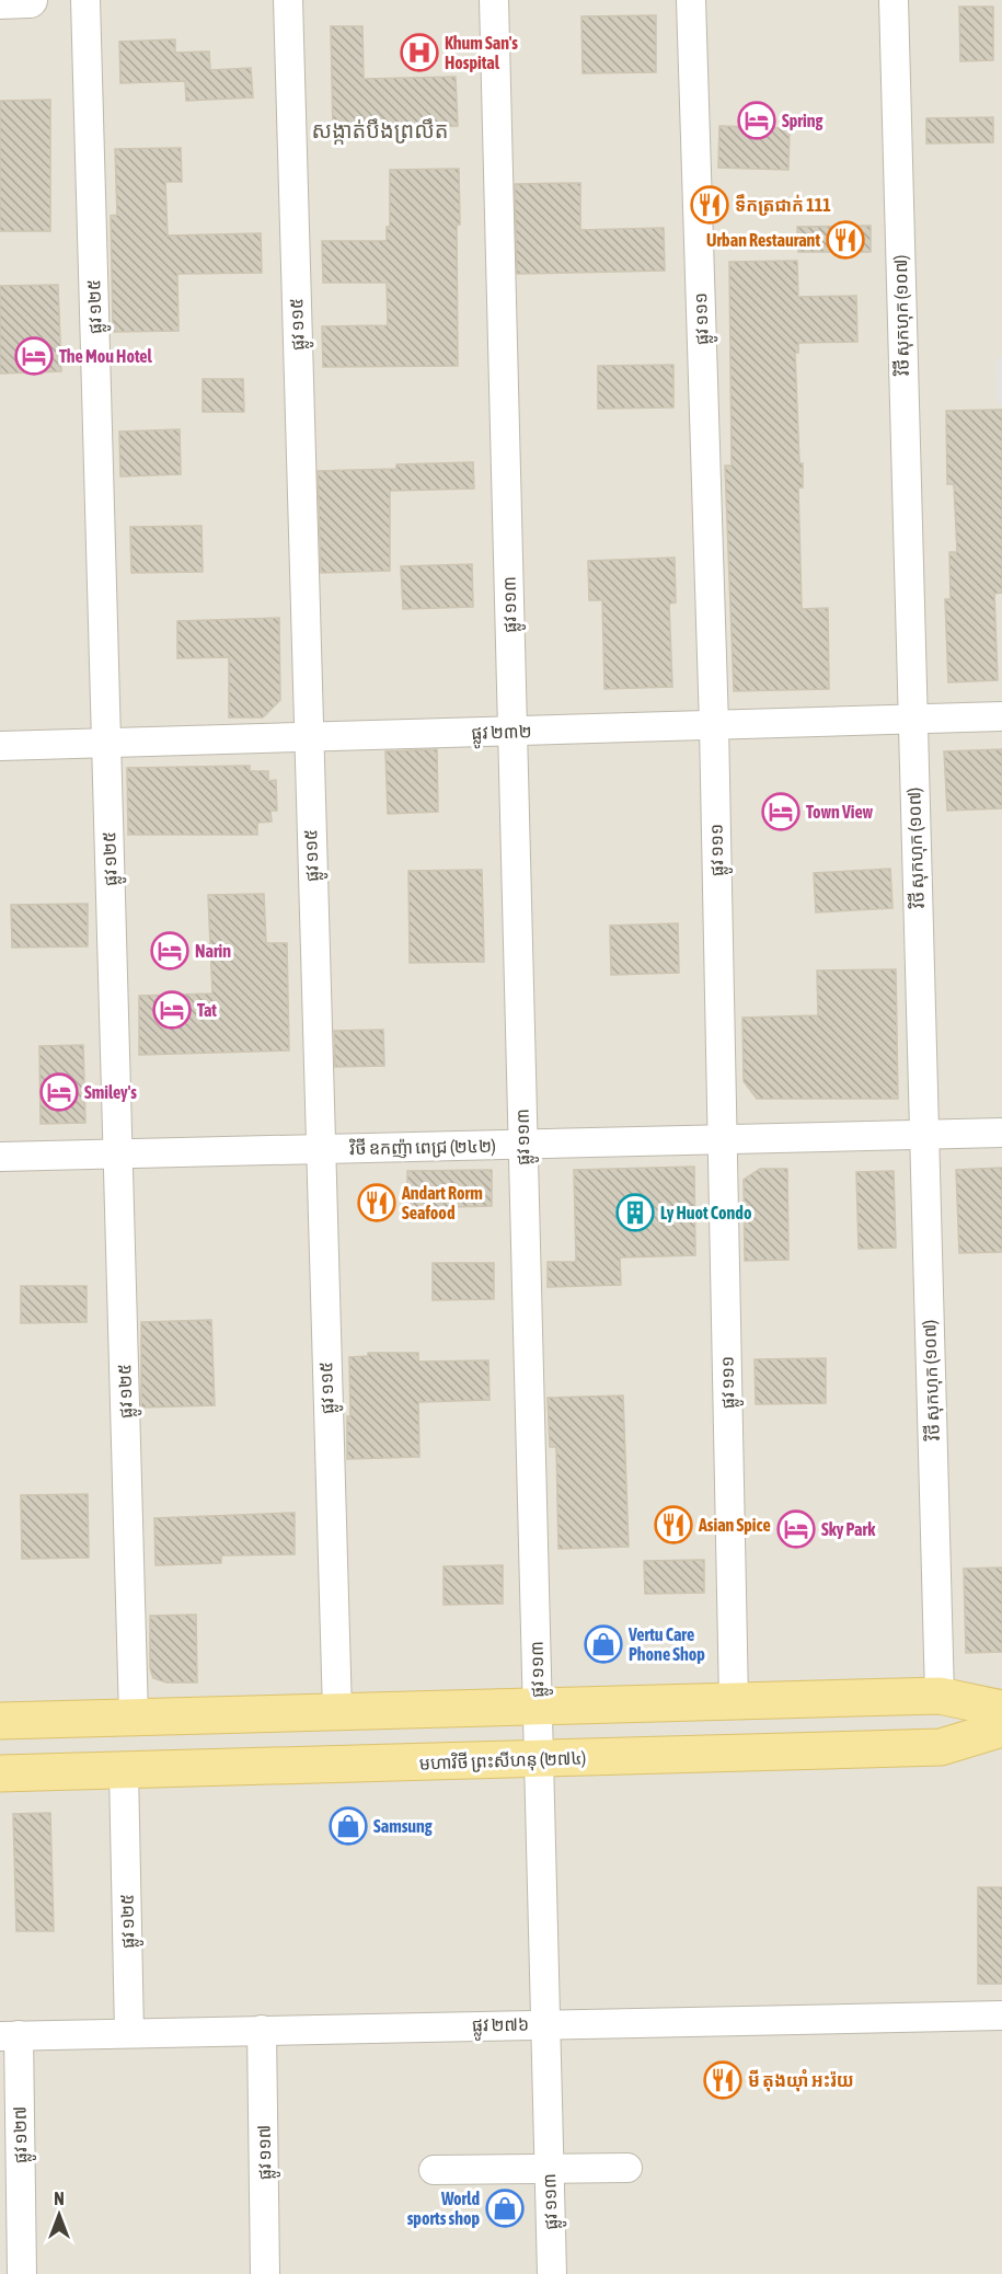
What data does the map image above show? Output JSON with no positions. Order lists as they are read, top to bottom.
{
  "streets": {
    "main road": ["មហាវិថី ព្រះសីហនុ (២៧៤)"],
    "street": [
      "ផ្លូវ ១២៥",
      "វិថី សុកហុក (១០៧)",
      "ផ្លូវ ១១១",
      "ផ្លូវ ១១៥",
      "ផ្លូវ ១១៣",
      "ផ្លូវ ២៣២",
      "វិថី ឧកញ៉ា ពេជ្រ (២៤២)",
      "ផ្លូវ ២៧៦",
      "ផ្លូវ ១២៧",
      "ផ្លូវ ១១៧"
    ]
  },
  "crossings": [
    ["ផ្លូវ ១២៥", "ផ្លូវ ២៣២"],
    ["ផ្លូវ ១២៥", "វិថី ឧកញ៉ា ពេជ្រ (២៤២)"],
    ["ផ្លូវ ១២៥", "មហាវិថី ព្រះសីហនុ (២៧៤)"],
    ["ផ្លូវ ១២៥", "ផ្លូវ ២៧៦"],
    ["វិថី សុកហុក (១០៧)", "ផ្លូវ ២៣២"],
    ["វិថី សុកហុក (១០៧)", "វិថី ឧកញ៉ា ពេជ្រ (២៤២)"],
    ["ផ្លូវ ១១១", "ផ្លូវ ២៣២"],
    ["ផ្លូវ ១១១", "វិថី ឧកញ៉ា ពេជ្រ (២៤២)"],
    ["ផ្លូវ ១១៥", "ផ្លូវ ២៣២"],
    ["ផ្លូវ ១១៥", "វិថី ឧកញ៉ា ពេជ្រ (២៤២)"],
    ["ផ្លូវ ១១៣", "ផ្លូវ ២៣២"],
    ["ផ្លូវ ១១៣", "វិថី ឧកញ៉ា ពេជ្រ (២៤២)"],
    ["ផ្លូវ ១១៣", "មហាវិថី ព្រះសីហនុ (២៧៤)"],
    ["ផ្លូវ ១១៣", "ផ្លូវ ២៧៦"],
    ["ផ្លូវ ២៧៦", "ផ្លូវ ១២៧"],
    ["ផ្លូវ ២៧៦", "ផ្លូវ ១១៧"]
  ],
  "districts": ["សង្កាត់បឹងព្រលឹត"],
  "places": {
    "hospital": ["Khum San's Hospital"],
    "hotel": [
      "Spring",
      "The Mou Hotel",
      "Town View",
      "Narin",
      "Tat",
      "Smiley's",
      "Sky Park"
    ],
    "restaurant": [
      "ទឹកត្រជាក់ 111",
      "Urban Restaurant",
      "Andart Rorm Seafood",
      "Asian Spice",
      "មី តុងយ៉ាំ អះរ៉យ"
    ],
    "building": ["Ly Huot Condo"],
    "shop": ["Vertu Care Phone Shop", "Samsung", "World sports shop"]
  },
  "north": "top"
}
